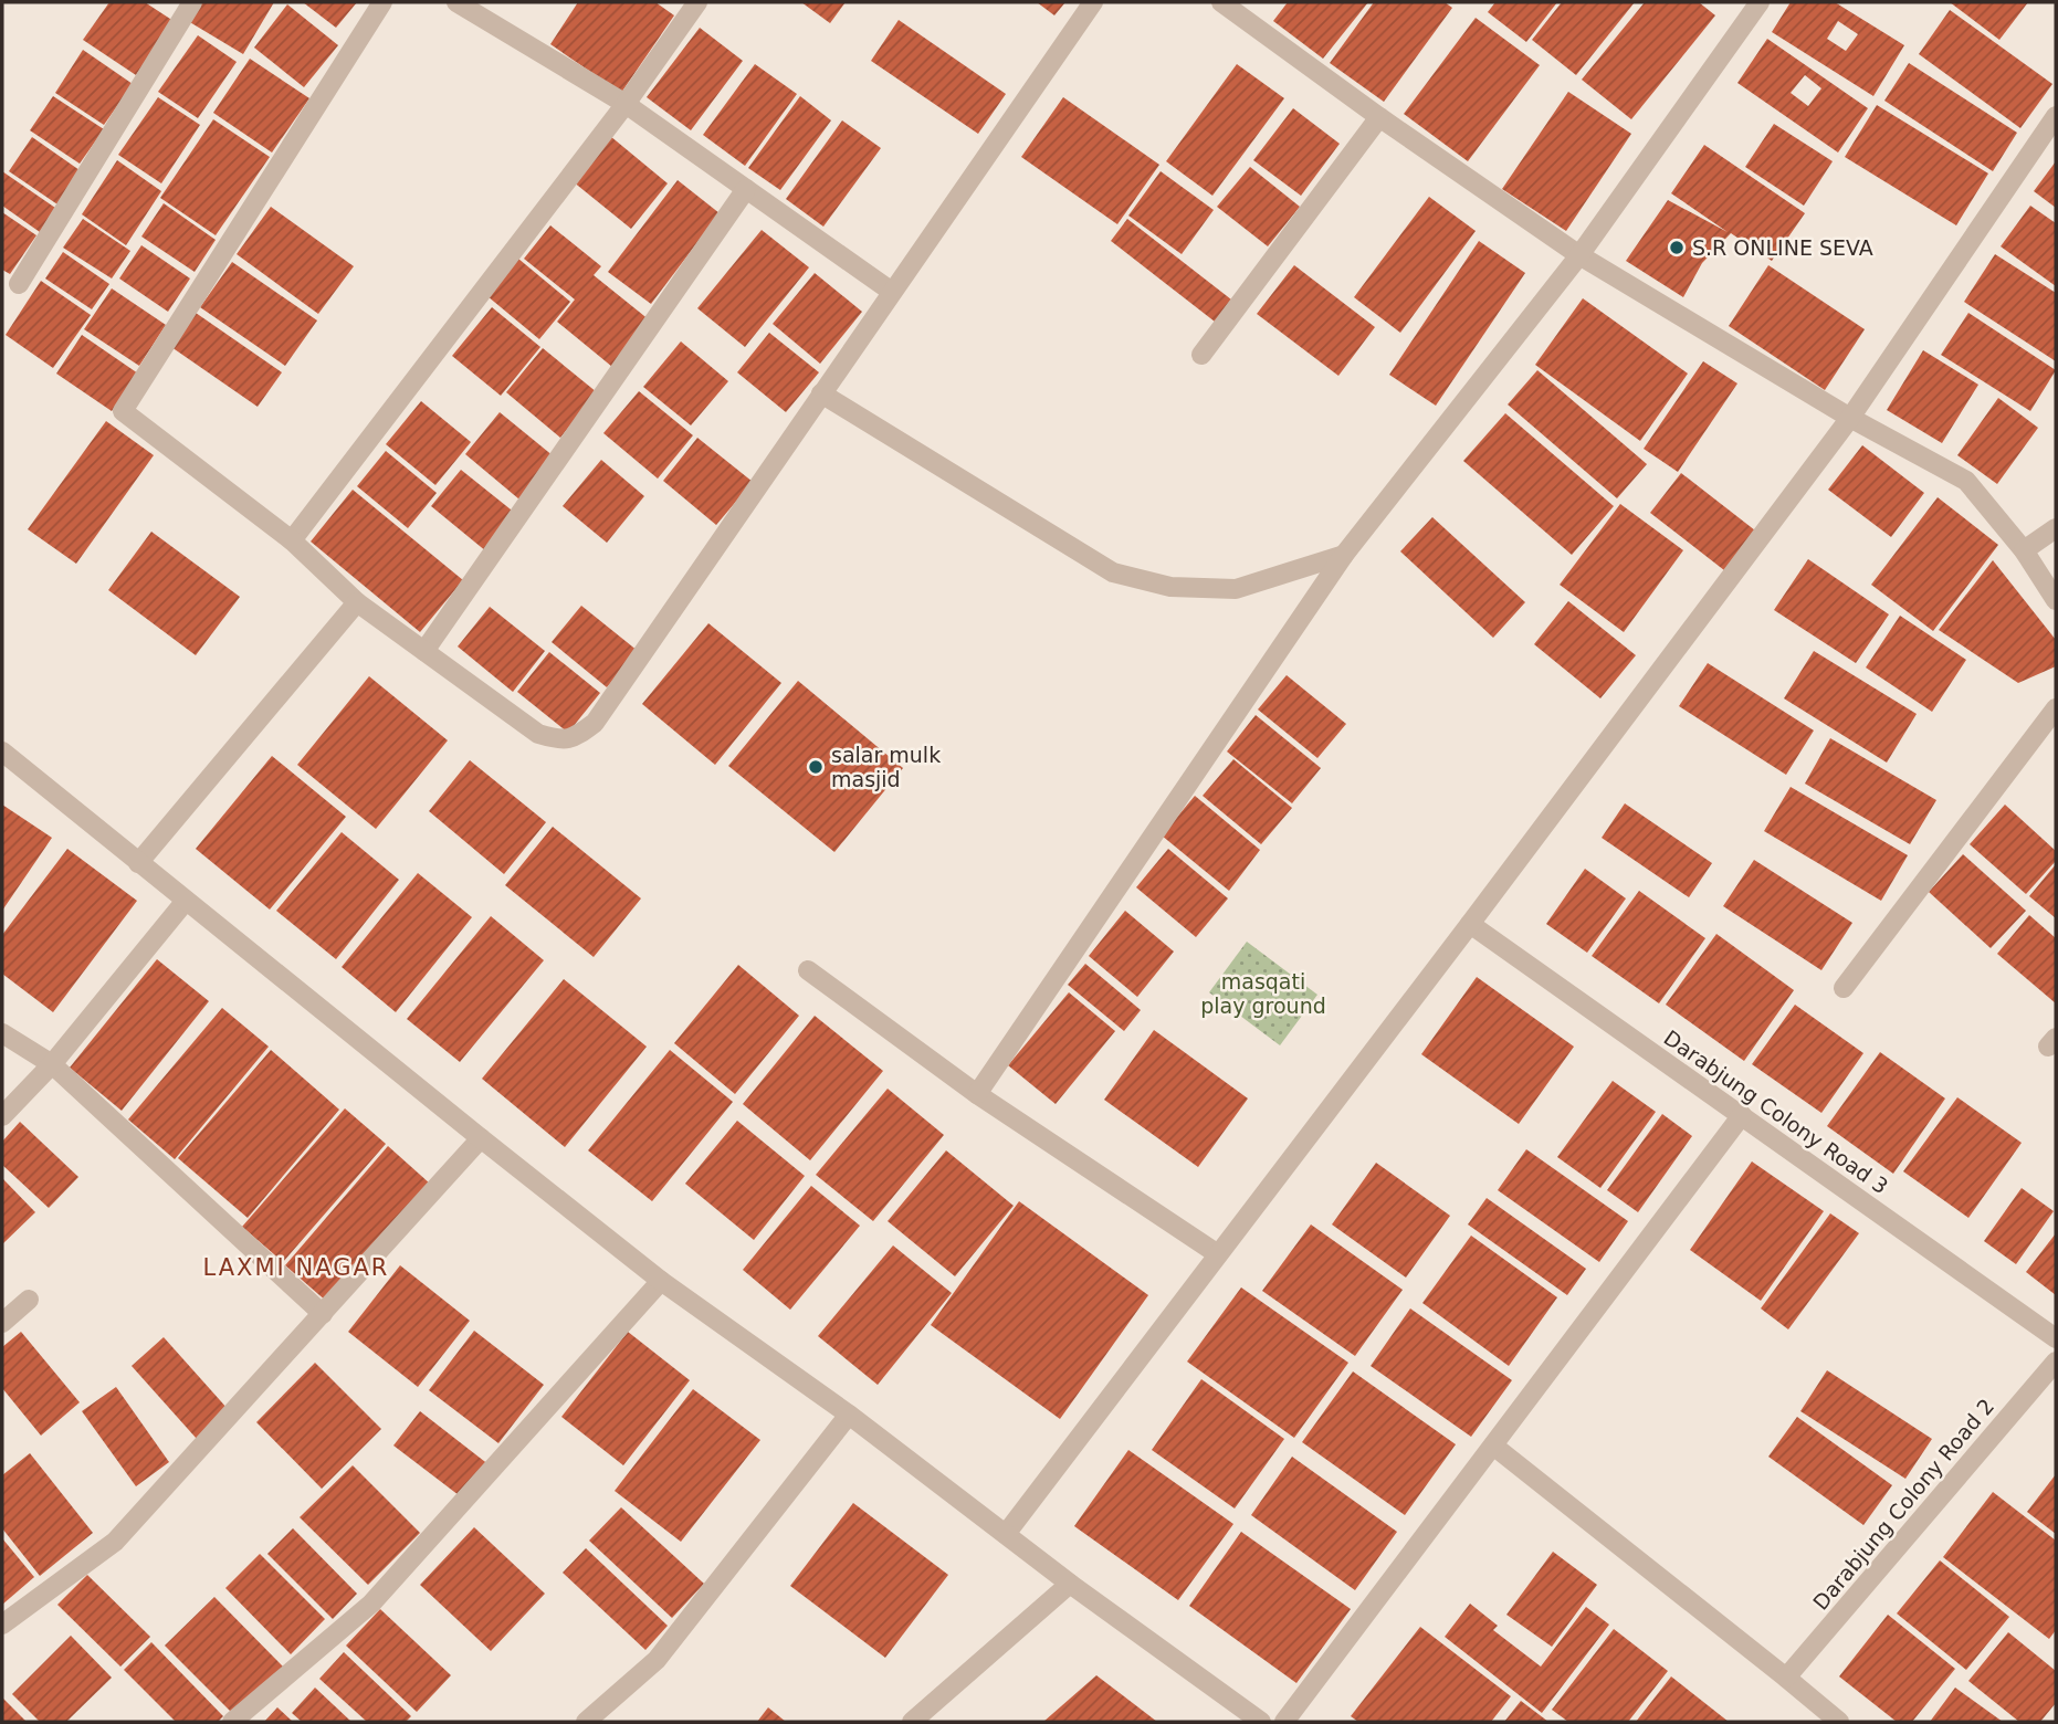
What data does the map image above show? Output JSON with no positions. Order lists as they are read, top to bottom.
{
  "streets": {
    "street": ["Darabjung Colony Road 3", "Darabjung Colony Road 2"]
  },
  "districts": ["LAXMI NAGAR"],
  "parks": ["masqati play ground"],
  "places": ["S.R ONLINE SEVA", "salar mulk masjid"]
}
